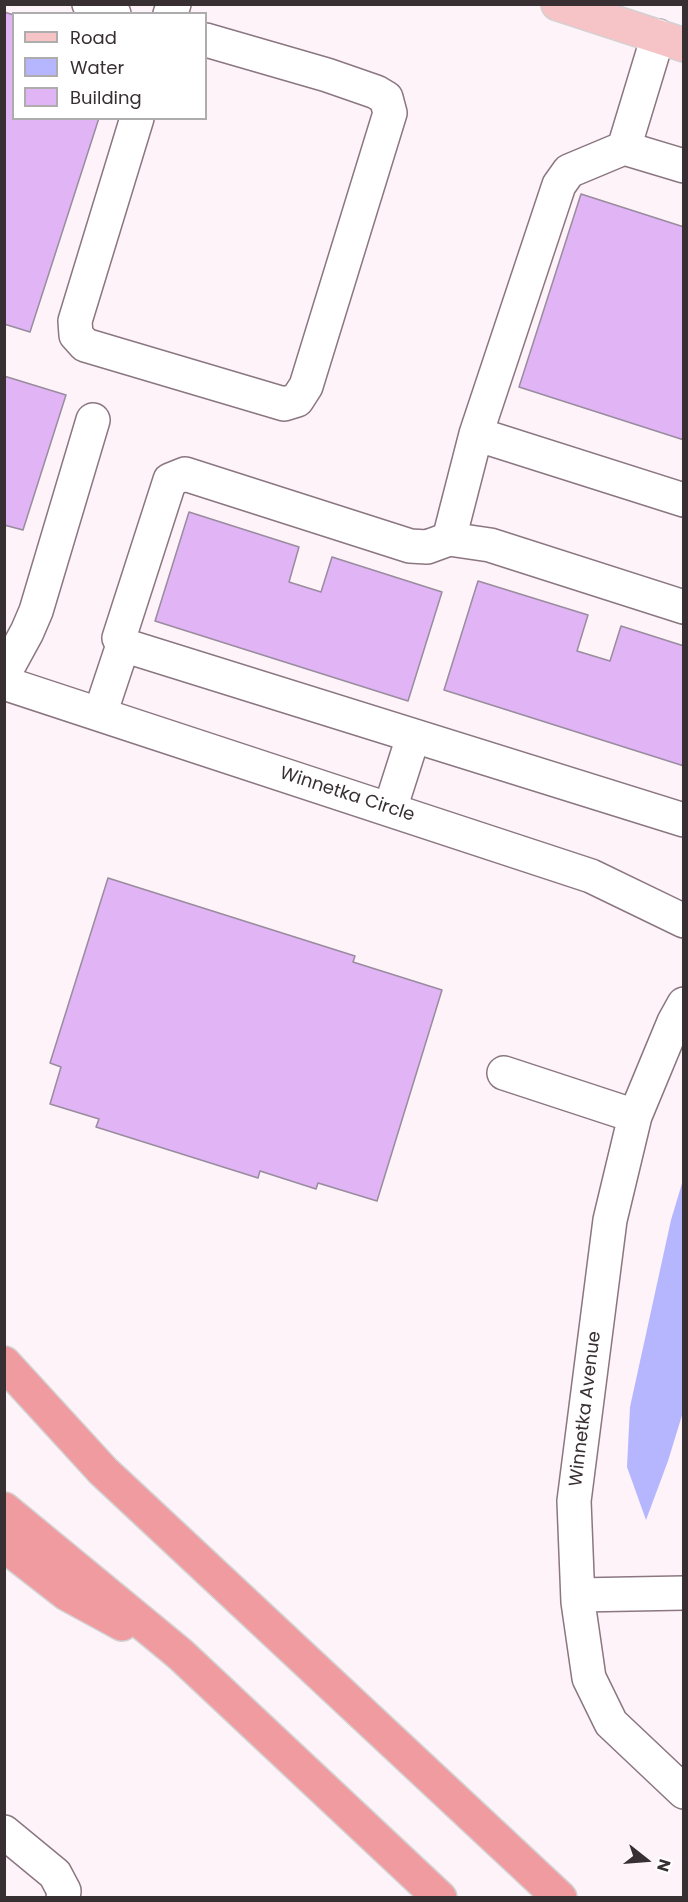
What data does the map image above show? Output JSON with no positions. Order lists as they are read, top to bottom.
{
  "streets": {
    "street": ["Winnetka Circle", "Winnetka Avenue"]
  },
  "legend": ["Road", "Water", "Building"],
  "north": "right"
}
